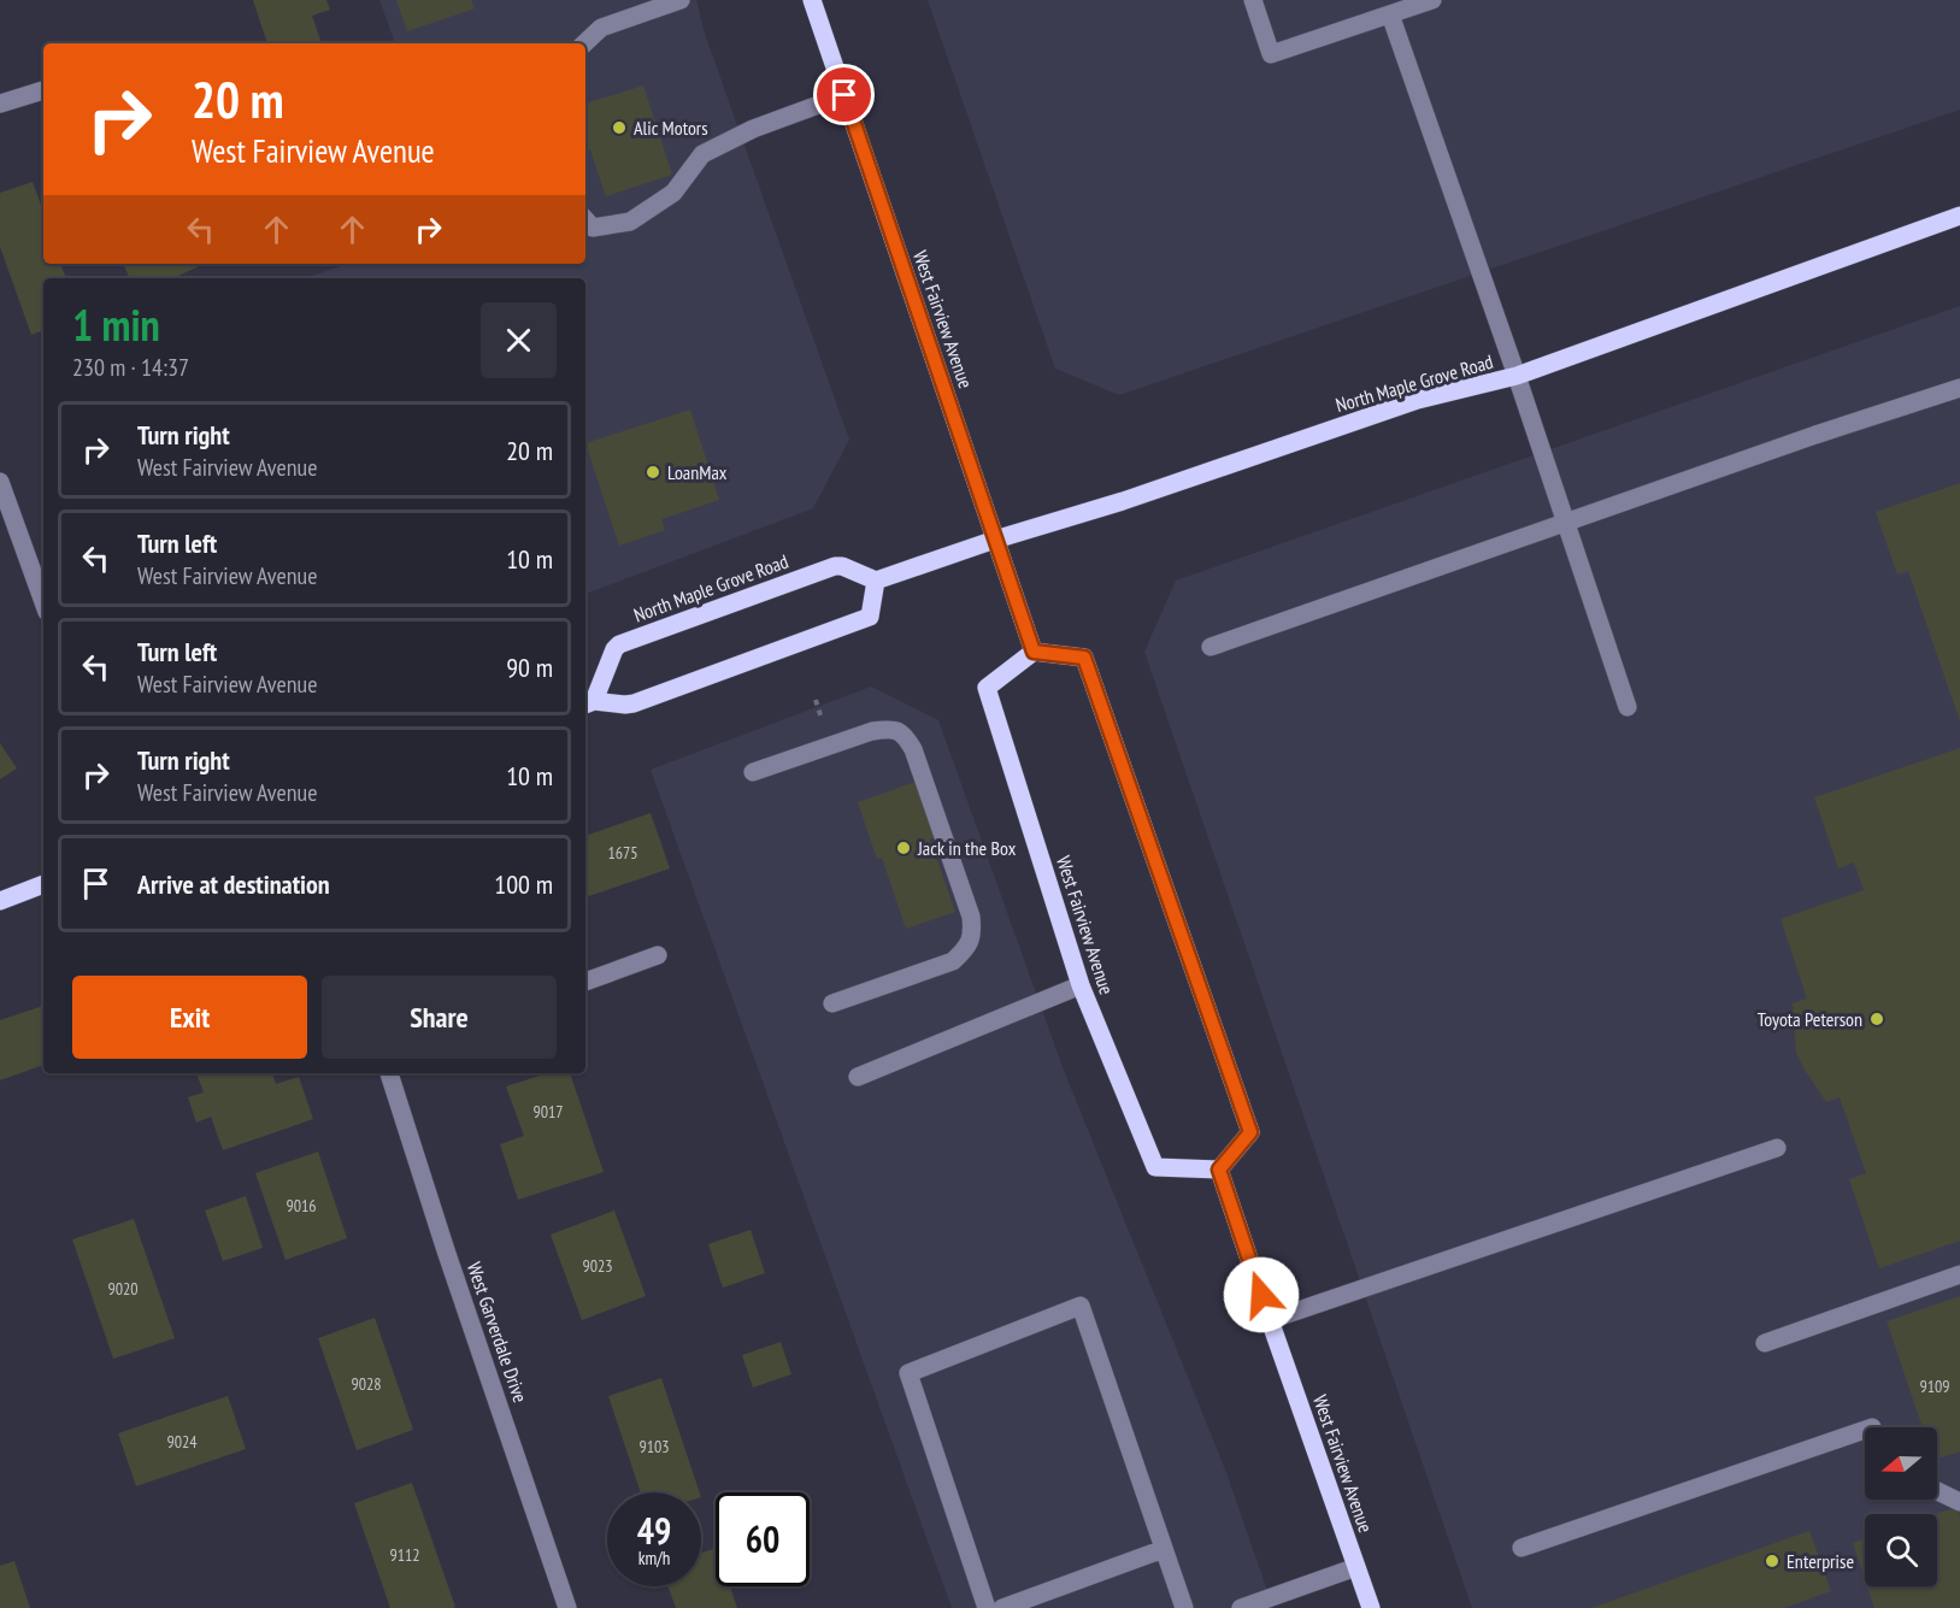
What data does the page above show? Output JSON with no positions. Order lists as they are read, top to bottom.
{
  "streets": {
    "main road": ["West Fairview Avenue", "North Maple Grove Road"],
    "street": ["West Garverdale Drive"]
  },
  "crossings": [
    ["West Fairview Avenue", "North Maple Grove Road"]
  ],
  "places": [
    "Alic Motors",
    "LoanMax",
    "Jack in the Box",
    "Toyota Peterson",
    "Enterprise"
  ],
  "house_numbers": [
    "1675",
    "9017",
    "9016",
    "9023",
    "9020",
    "9028",
    "9109",
    "9024",
    "9103",
    "9112"
  ],
  "north": "left",
  "page": {
    "turn": ["20 m", "West Fairview Avenue"],
    "heading": ["1 min", "230 m · 14:37"],
    "list": [
      {
        "name": "Turn right",
        "note": "West Fairview Avenue",
        "value": "20 m"
      },
      {
        "name": "Turn left",
        "note": "West Fairview Avenue",
        "value": "10 m"
      },
      {
        "name": "Turn left",
        "note": "West Fairview Avenue",
        "value": "90 m"
      },
      {
        "name": "Turn right",
        "note": "West Fairview Avenue",
        "value": "10 m"
      },
      {
        "name": "Arrive at destination",
        "value": "100 m"
      }
    ],
    "buttons": ["Exit", "Share"],
    "speed": "49 km/h",
    "limit": "60"
  }
}
